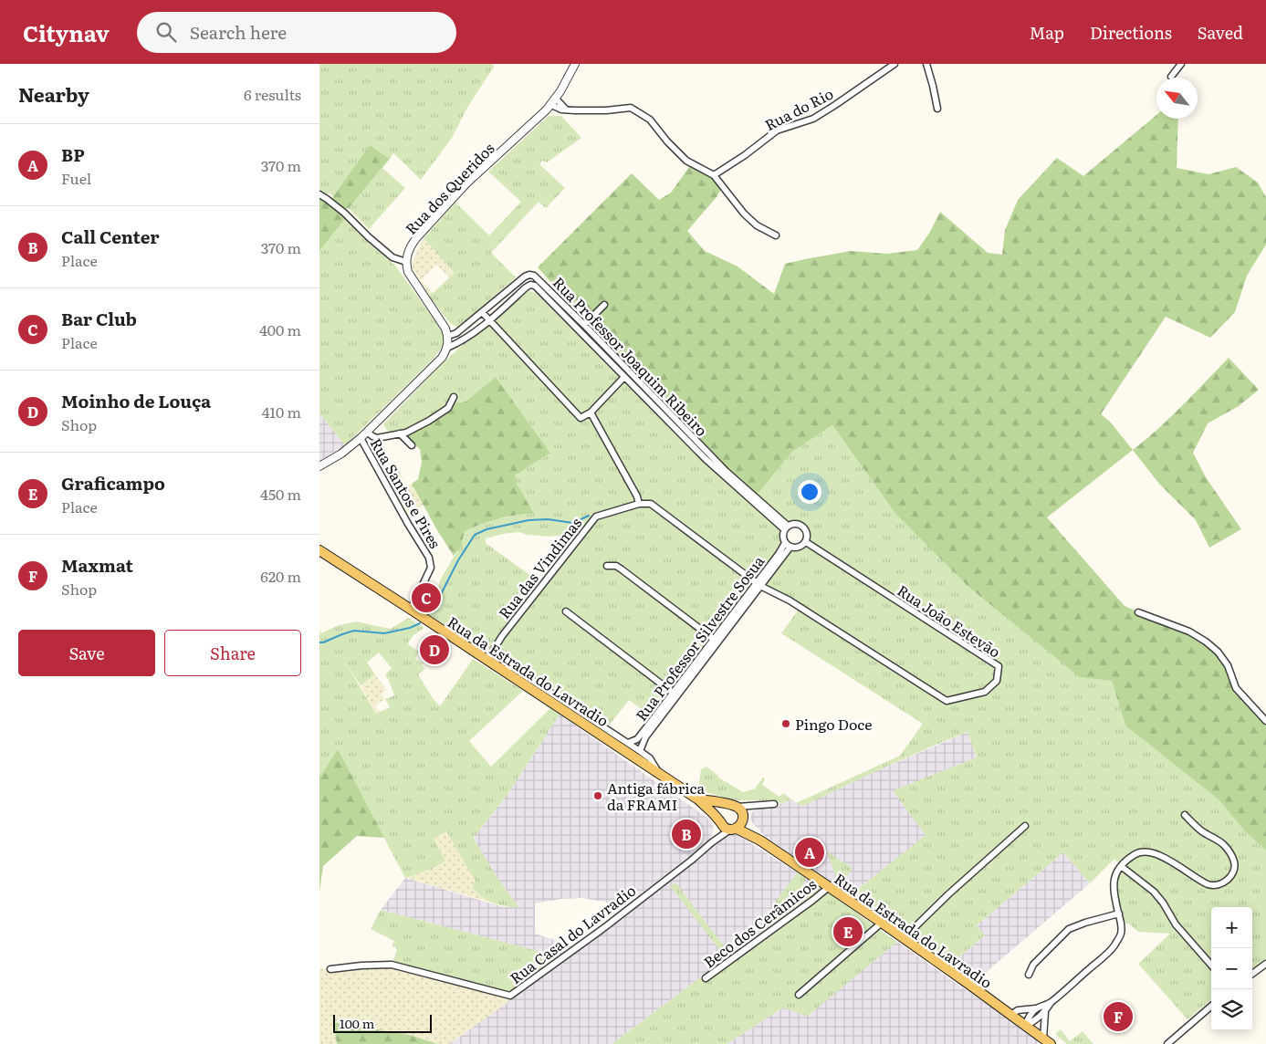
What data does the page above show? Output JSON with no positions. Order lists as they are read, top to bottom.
{
  "streets": {
    "main road": ["Rua da Estrada do Lavradio"],
    "street": [
      "Rua do Rio",
      "Rua dos Queridos",
      "Rua Professor Joaquim Ribeiro",
      "Rua Santos e Pires",
      "Rua das Vindimas",
      "Rua João Estevão",
      "Rua Professor Silvestre Sosua",
      "Beco dos Cerâmicos",
      "Rua Casal do Lavradio"
    ]
  },
  "crossings": [
    ["Rua Professor Joaquim Ribeiro", "Rua João Estevão"],
    ["Rua Professor Joaquim Ribeiro", "Rua Professor Silvestre Sosua"],
    ["Rua Santos e Pires", "Rua da Estrada do Lavradio"],
    ["Rua das Vindimas", "Rua da Estrada do Lavradio"],
    ["Rua João Estevão", "Rua Professor Silvestre Sosua"],
    ["Rua da Estrada do Lavradio", "Beco dos Cerâmicos"],
    ["Rua da Estrada do Lavradio", "Rua Casal do Lavradio"]
  ],
  "places": ["Pingo Doce", "Antiga fábrica da FRAMI"],
  "scale_bar": "100 m",
  "north": "top left",
  "page": {
    "header": "Citynav",
    "search": "Search here",
    "nav": ["Map", "Directions", "Saved"],
    "heading": ["Nearby", "6 results"],
    "list": [
      {
        "mark": "A",
        "name": "BP",
        "note": "Fuel",
        "value": "370 m"
      },
      {
        "mark": "B",
        "name": "Call Center",
        "note": "Place",
        "value": "370 m"
      },
      {
        "mark": "C",
        "name": "Bar Club",
        "note": "Place",
        "value": "400 m"
      },
      {
        "mark": "D",
        "name": "Moinho de Louça",
        "note": "Shop",
        "value": "410 m"
      },
      {
        "mark": "E",
        "name": "Graficampo",
        "note": "Place",
        "value": "450 m"
      },
      {
        "mark": "F",
        "name": "Maxmat",
        "note": "Shop",
        "value": "620 m"
      }
    ],
    "pins": [
      "C",
      "D",
      "B",
      "A",
      "E",
      "F"
    ],
    "buttons": ["Save", "Share"],
    "map_buttons": ["+", "−"],
    "scale": "100 m"
  }
}
